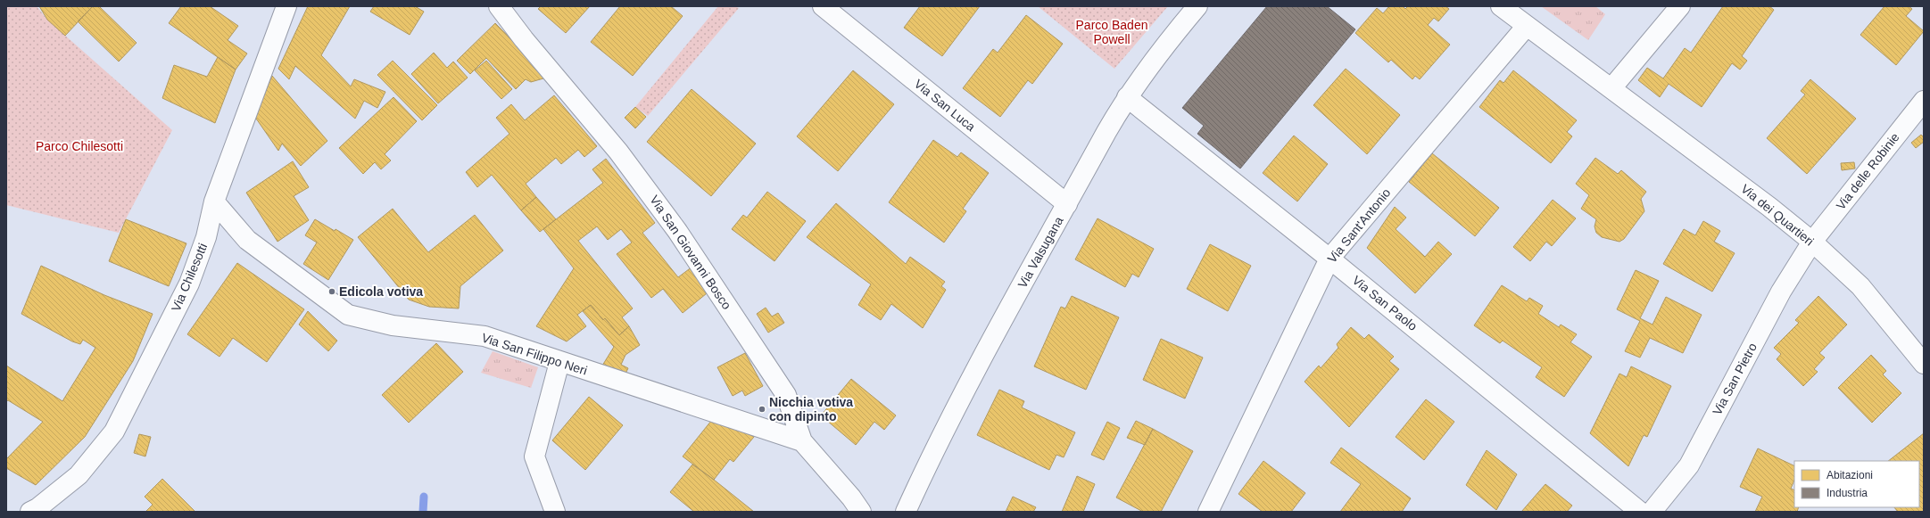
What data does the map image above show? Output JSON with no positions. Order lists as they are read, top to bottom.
{
  "streets": {
    "street": [
      "Via San Luca",
      "Via delle Robinie",
      "Via dei Quartieri",
      "Via Sant'Antonio",
      "Via San Giovanni Bosco",
      "Via Valsugana",
      "Via Chilesotti",
      "Via San Paolo",
      "Via San Filippo Neri",
      "Via San Pietro"
    ]
  },
  "crossings": [
    ["Via San Luca", "Via Valsugana"],
    ["Via delle Robinie", "Via dei Quartieri"],
    ["Via delle Robinie", "Via San Pietro"],
    ["Via dei Quartieri", "Via Sant'Antonio"],
    ["Via dei Quartieri", "Via San Pietro"],
    ["Via Sant'Antonio", "Via San Paolo"],
    ["Via San Giovanni Bosco", "Via San Filippo Neri"],
    ["Via Valsugana", "Via San Paolo"],
    ["Via Chilesotti", "Via San Filippo Neri"]
  ],
  "parks": ["Parco Baden Powell", "Parco Chilesotti"],
  "places": ["Edicola votiva", "Nicchia votiva con dipinto"],
  "legend": ["Abitazioni", "Industria"]
}
